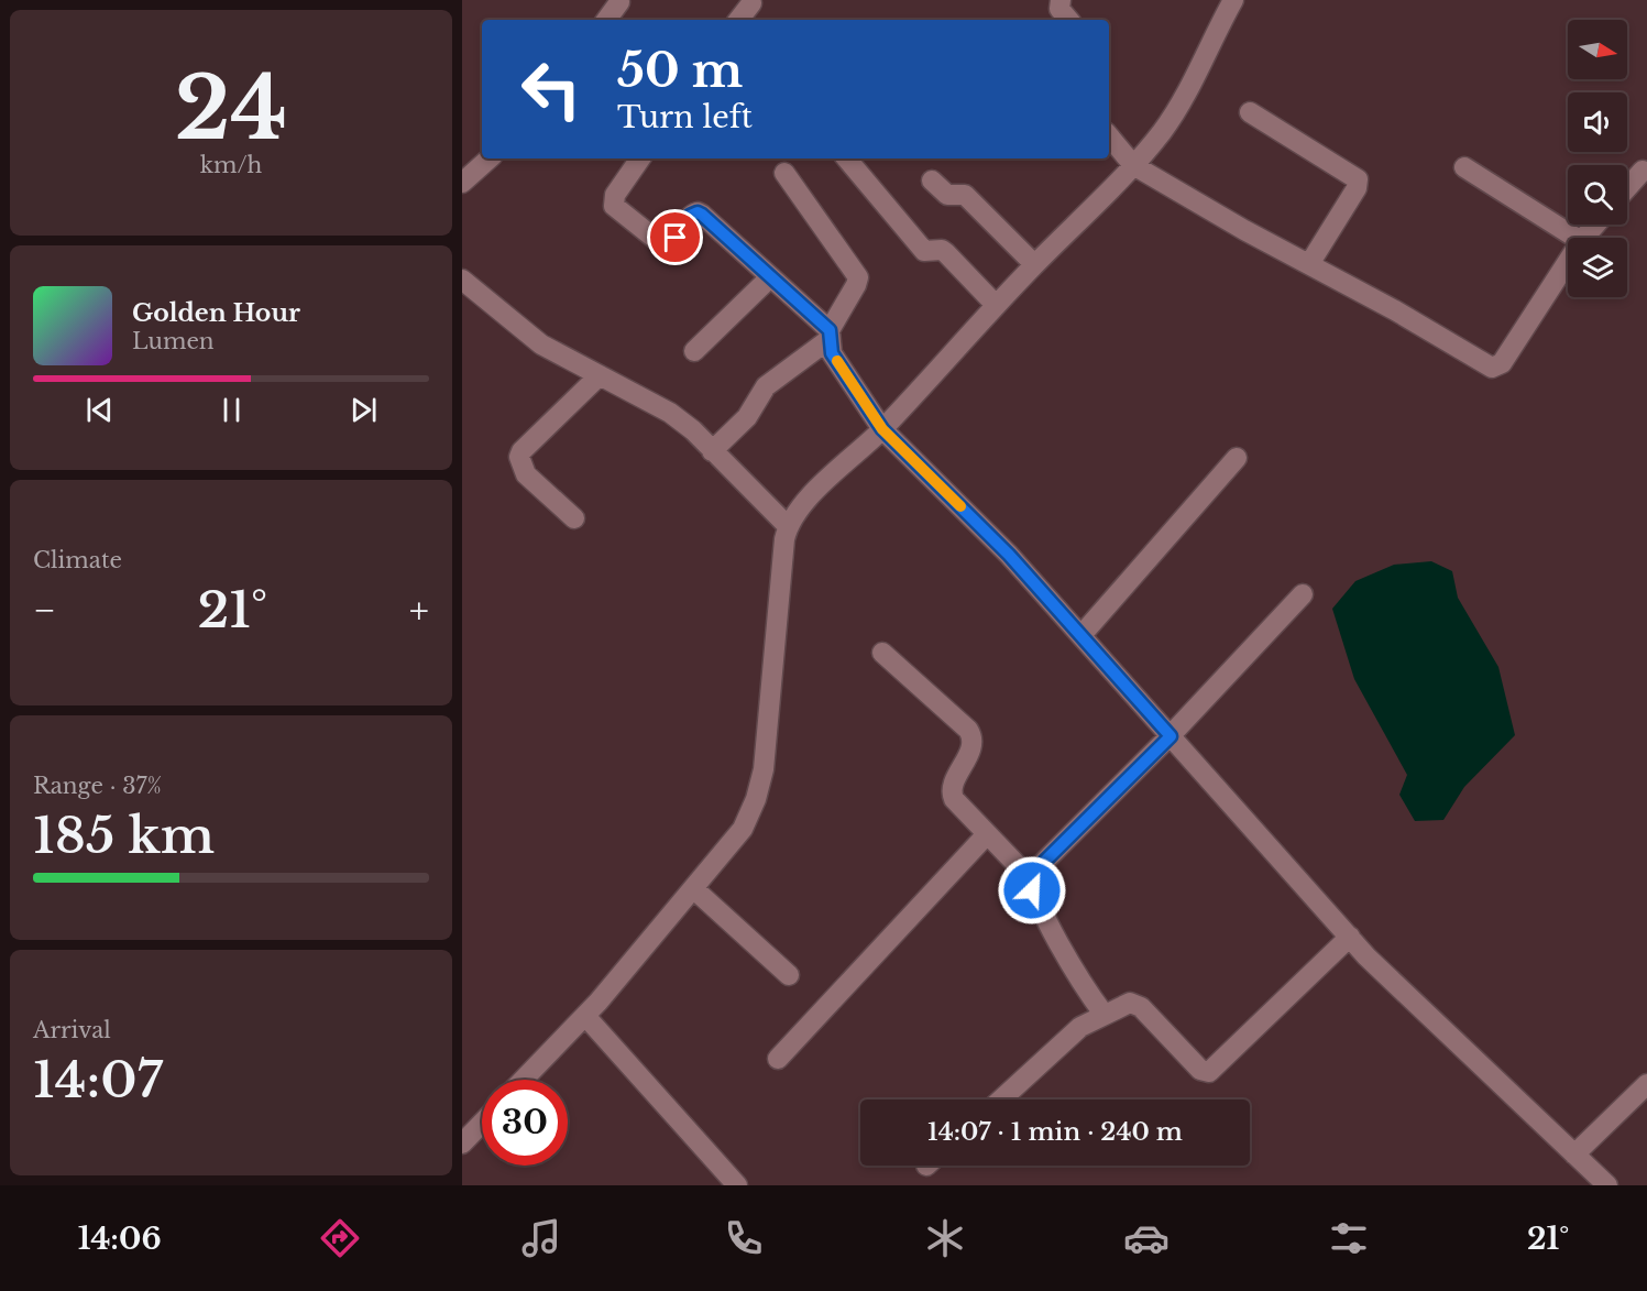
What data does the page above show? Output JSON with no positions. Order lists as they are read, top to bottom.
{
  "north": "right",
  "page": {
    "tile": [
      ["24", "km/h"],
      "Climate",
      ["Range · 37%", "185 km"],
      ["Arrival", "14:07"]
    ],
    "turn": ["50 m", "Turn left"],
    "song": ["Golden Hour", "Lumen"],
    "heat": ["−", "21°", "+"],
    "limit": "30",
    "trip": "14:07 · 1 min · 240 m",
    "tabs": ["14:06", "21°"]
  }
}
